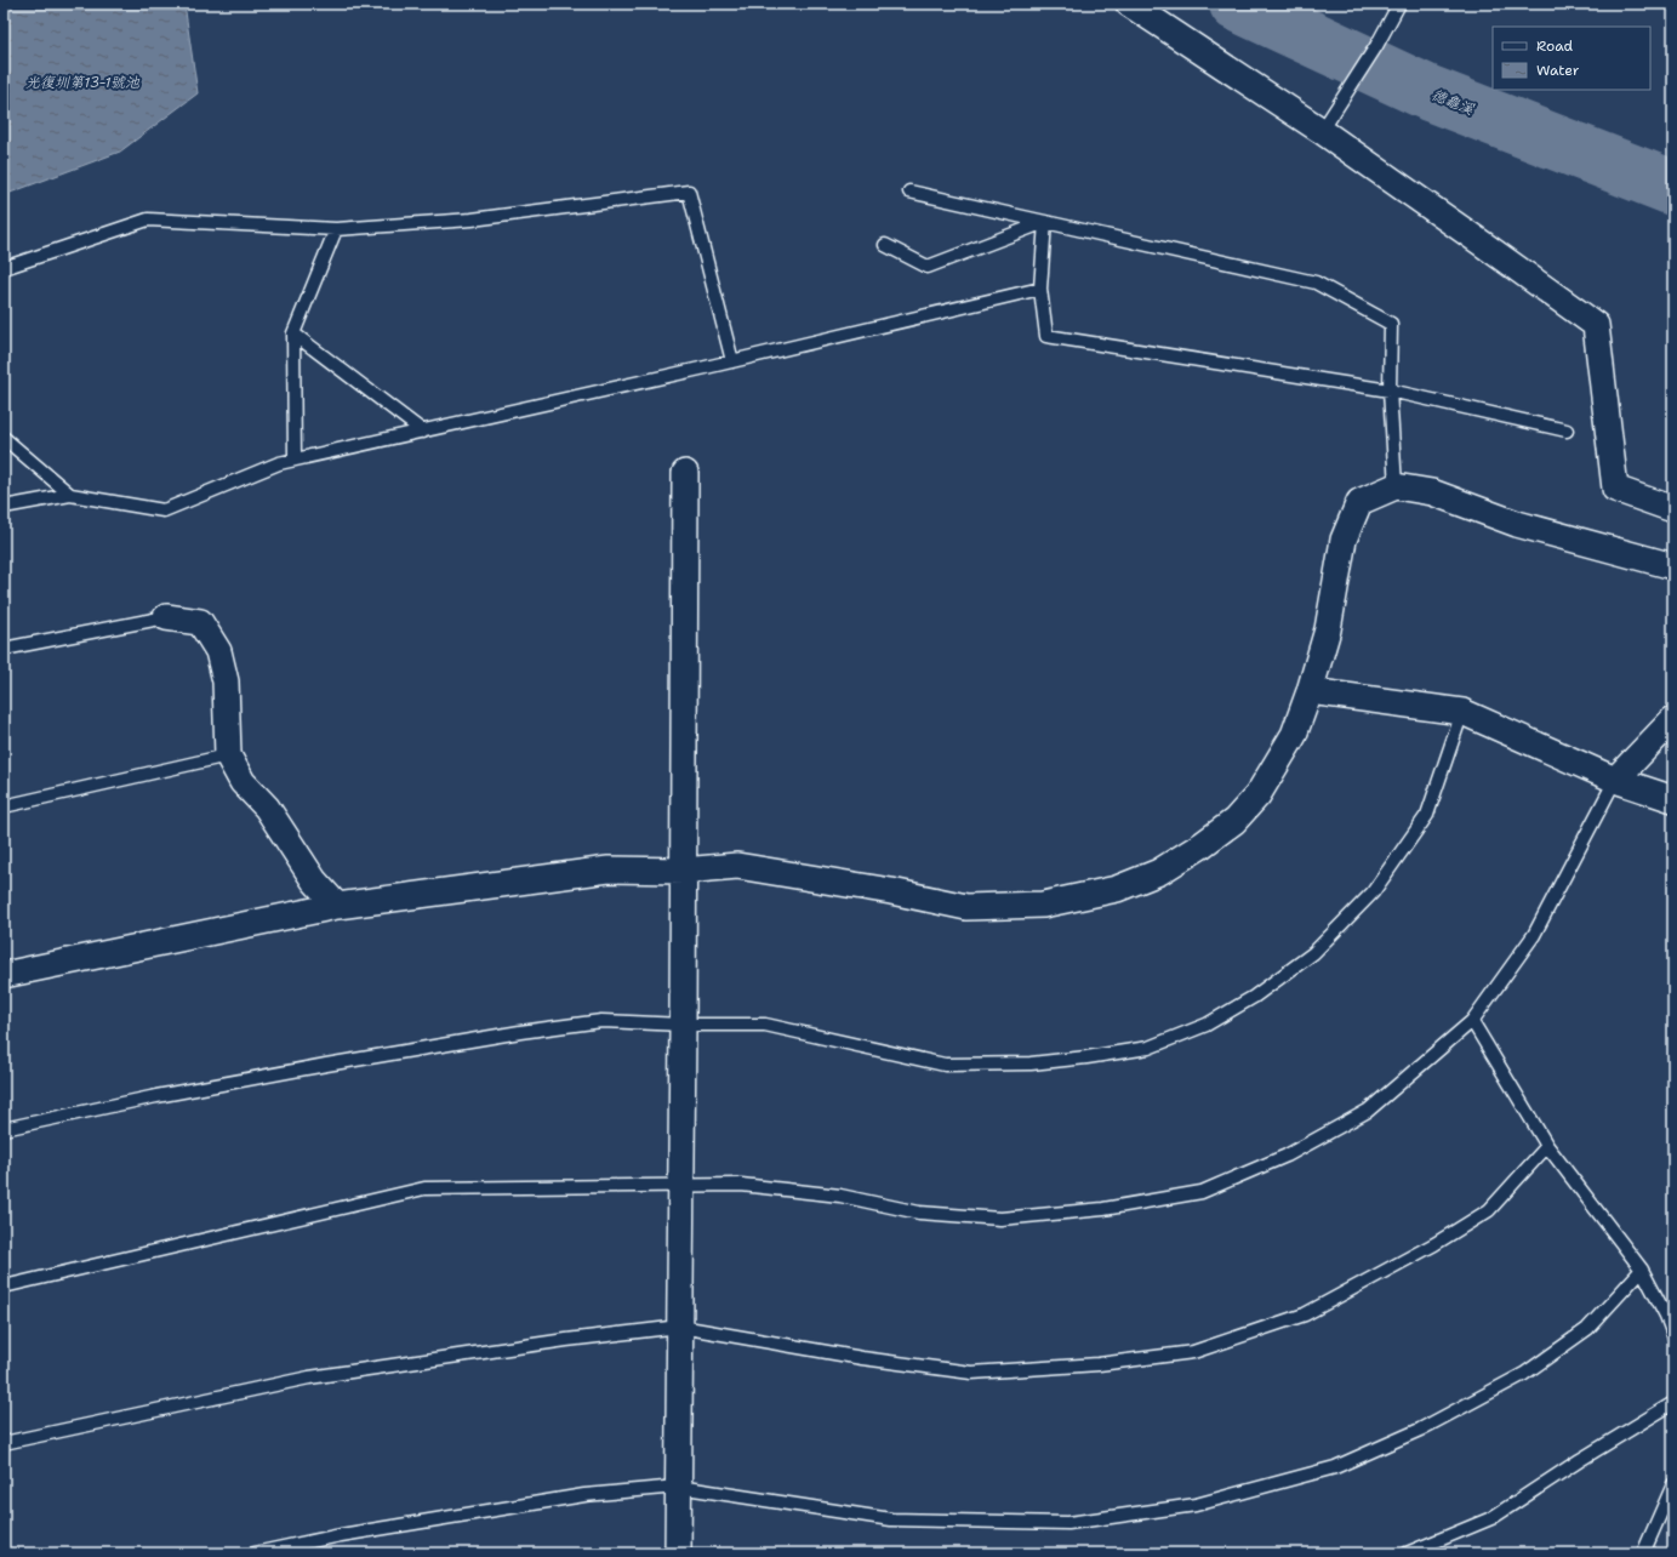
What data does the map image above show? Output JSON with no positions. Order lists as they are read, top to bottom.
{
  "water": ["光復圳第13-1號池", "德龜溪"],
  "legend": ["Road", "Water"]
}
